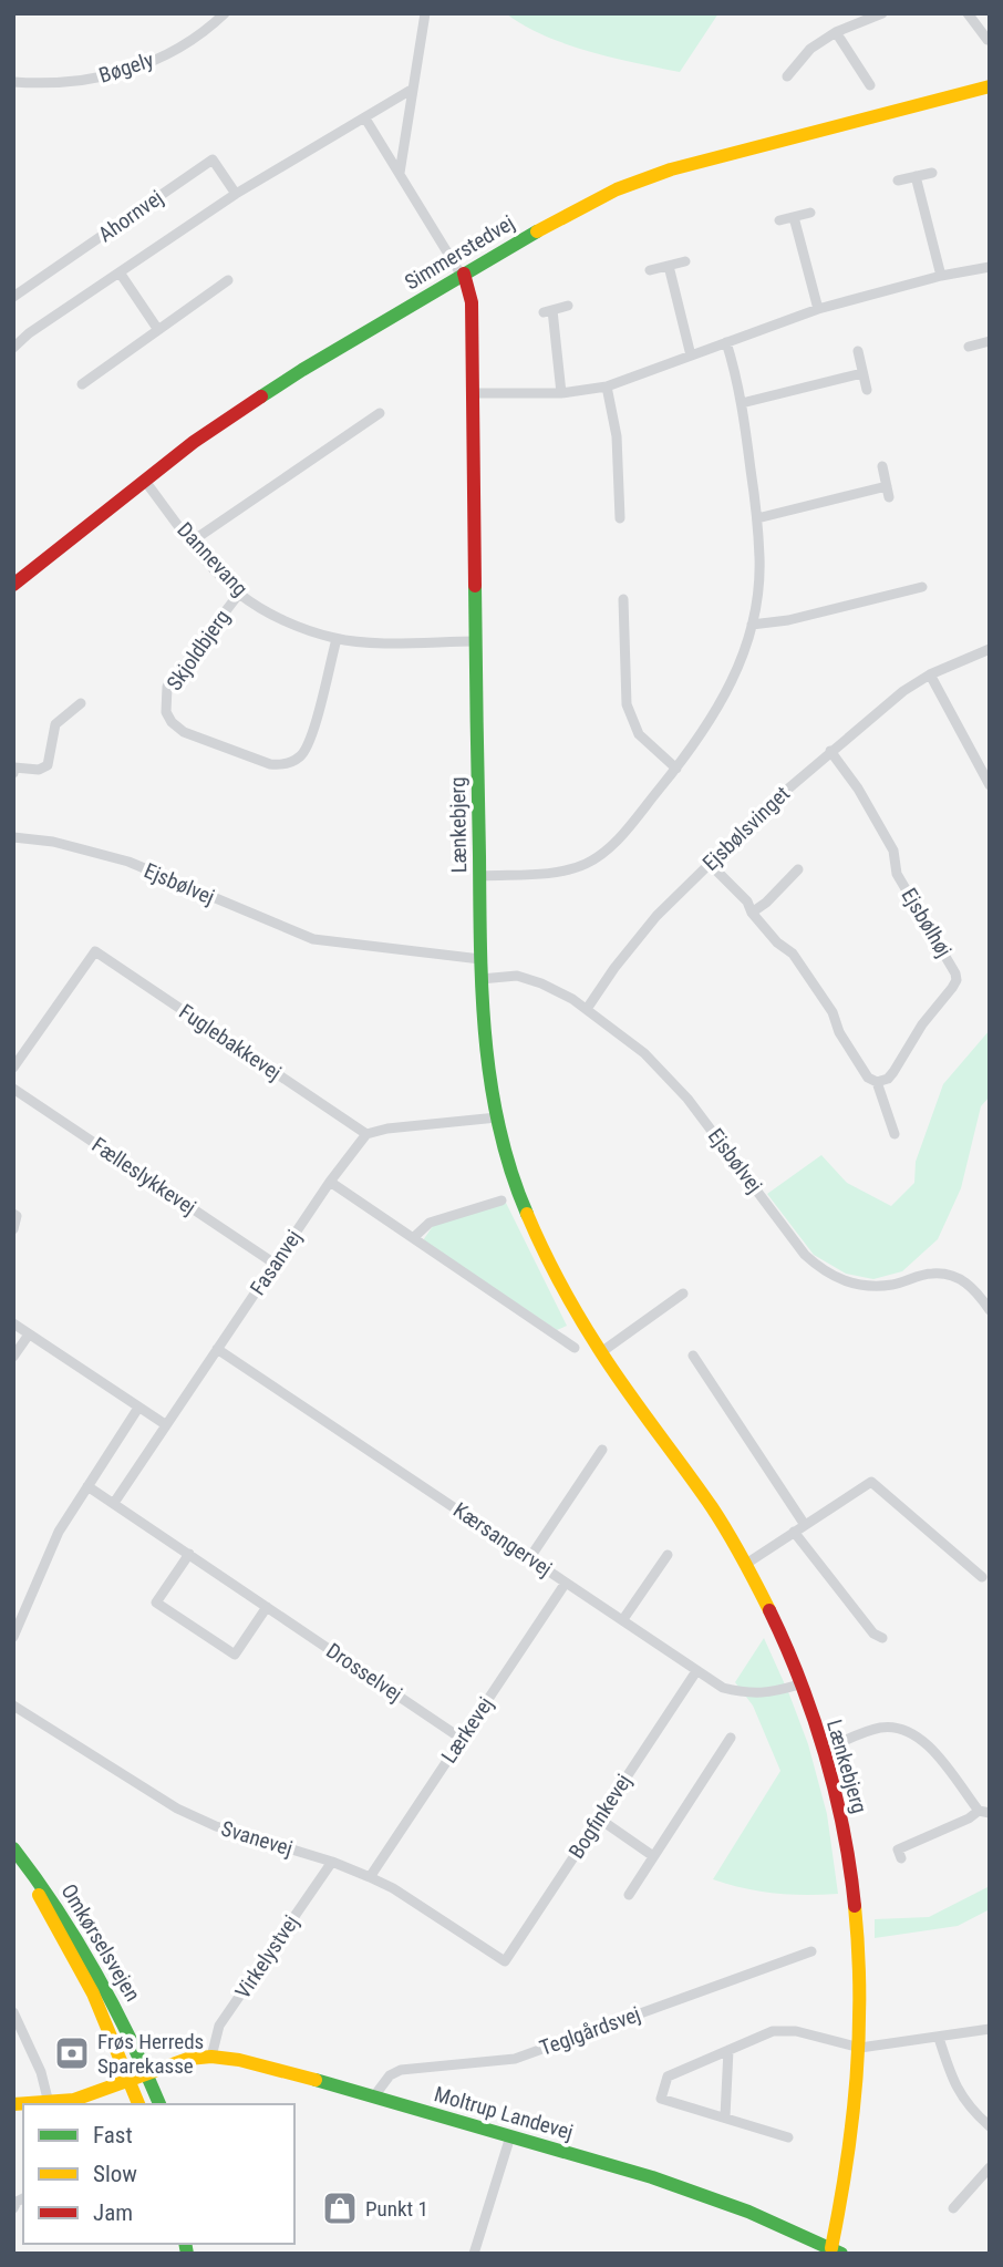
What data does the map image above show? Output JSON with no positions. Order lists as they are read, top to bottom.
{
  "streets": {
    "street": [
      "Bøgely",
      "Ahornvej",
      "Simmerstedvej",
      "Dannevang",
      "Skjoldbjerg",
      "Lænkebjerg",
      "Ejsbølsvinget",
      "Ejsbølvej",
      "Ejsbølhøj",
      "Fuglebakkevej",
      "Fælleslykkevej",
      "Fasanvej",
      "Kærsangervej",
      "Drosselvej",
      "Lærkevej",
      "Bogfinkevej",
      "Svanevej",
      "Omkørselsvejen",
      "Virkelystvej",
      "Teglgårdsvej",
      "Moltrup Landevej"
    ]
  },
  "crossings": [
    ["Simmerstedvej", "Dannevang"],
    ["Simmerstedvej", "Lænkebjerg"],
    ["Dannevang", "Skjoldbjerg"],
    ["Dannevang", "Lænkebjerg"],
    ["Lænkebjerg", "Ejsbølvej"],
    ["Lænkebjerg", "Kærsangervej"],
    ["Lænkebjerg", "Moltrup Landevej"],
    ["Ejsbølsvinget", "Ejsbølvej"],
    ["Ejsbølsvinget", "Ejsbølhøj"],
    ["Fuglebakkevej", "Fasanvej"],
    ["Fælleslykkevej", "Fasanvej"],
    ["Fasanvej", "Kærsangervej"],
    ["Fasanvej", "Drosselvej"],
    ["Kærsangervej", "Lærkevej"],
    ["Kærsangervej", "Bogfinkevej"],
    ["Drosselvej", "Lærkevej"],
    ["Lærkevej", "Svanevej"],
    ["Bogfinkevej", "Svanevej"],
    ["Svanevej", "Virkelystvej"],
    ["Omkørselsvejen", "Moltrup Landevej"],
    ["Virkelystvej", "Moltrup Landevej"],
    ["Teglgårdsvej", "Moltrup Landevej"]
  ],
  "places": {
    "bank": ["Frøs Herreds Sparekasse"],
    "shop": ["Punkt 1"]
  },
  "legend": ["Fast", "Slow", "Jam"]
}
